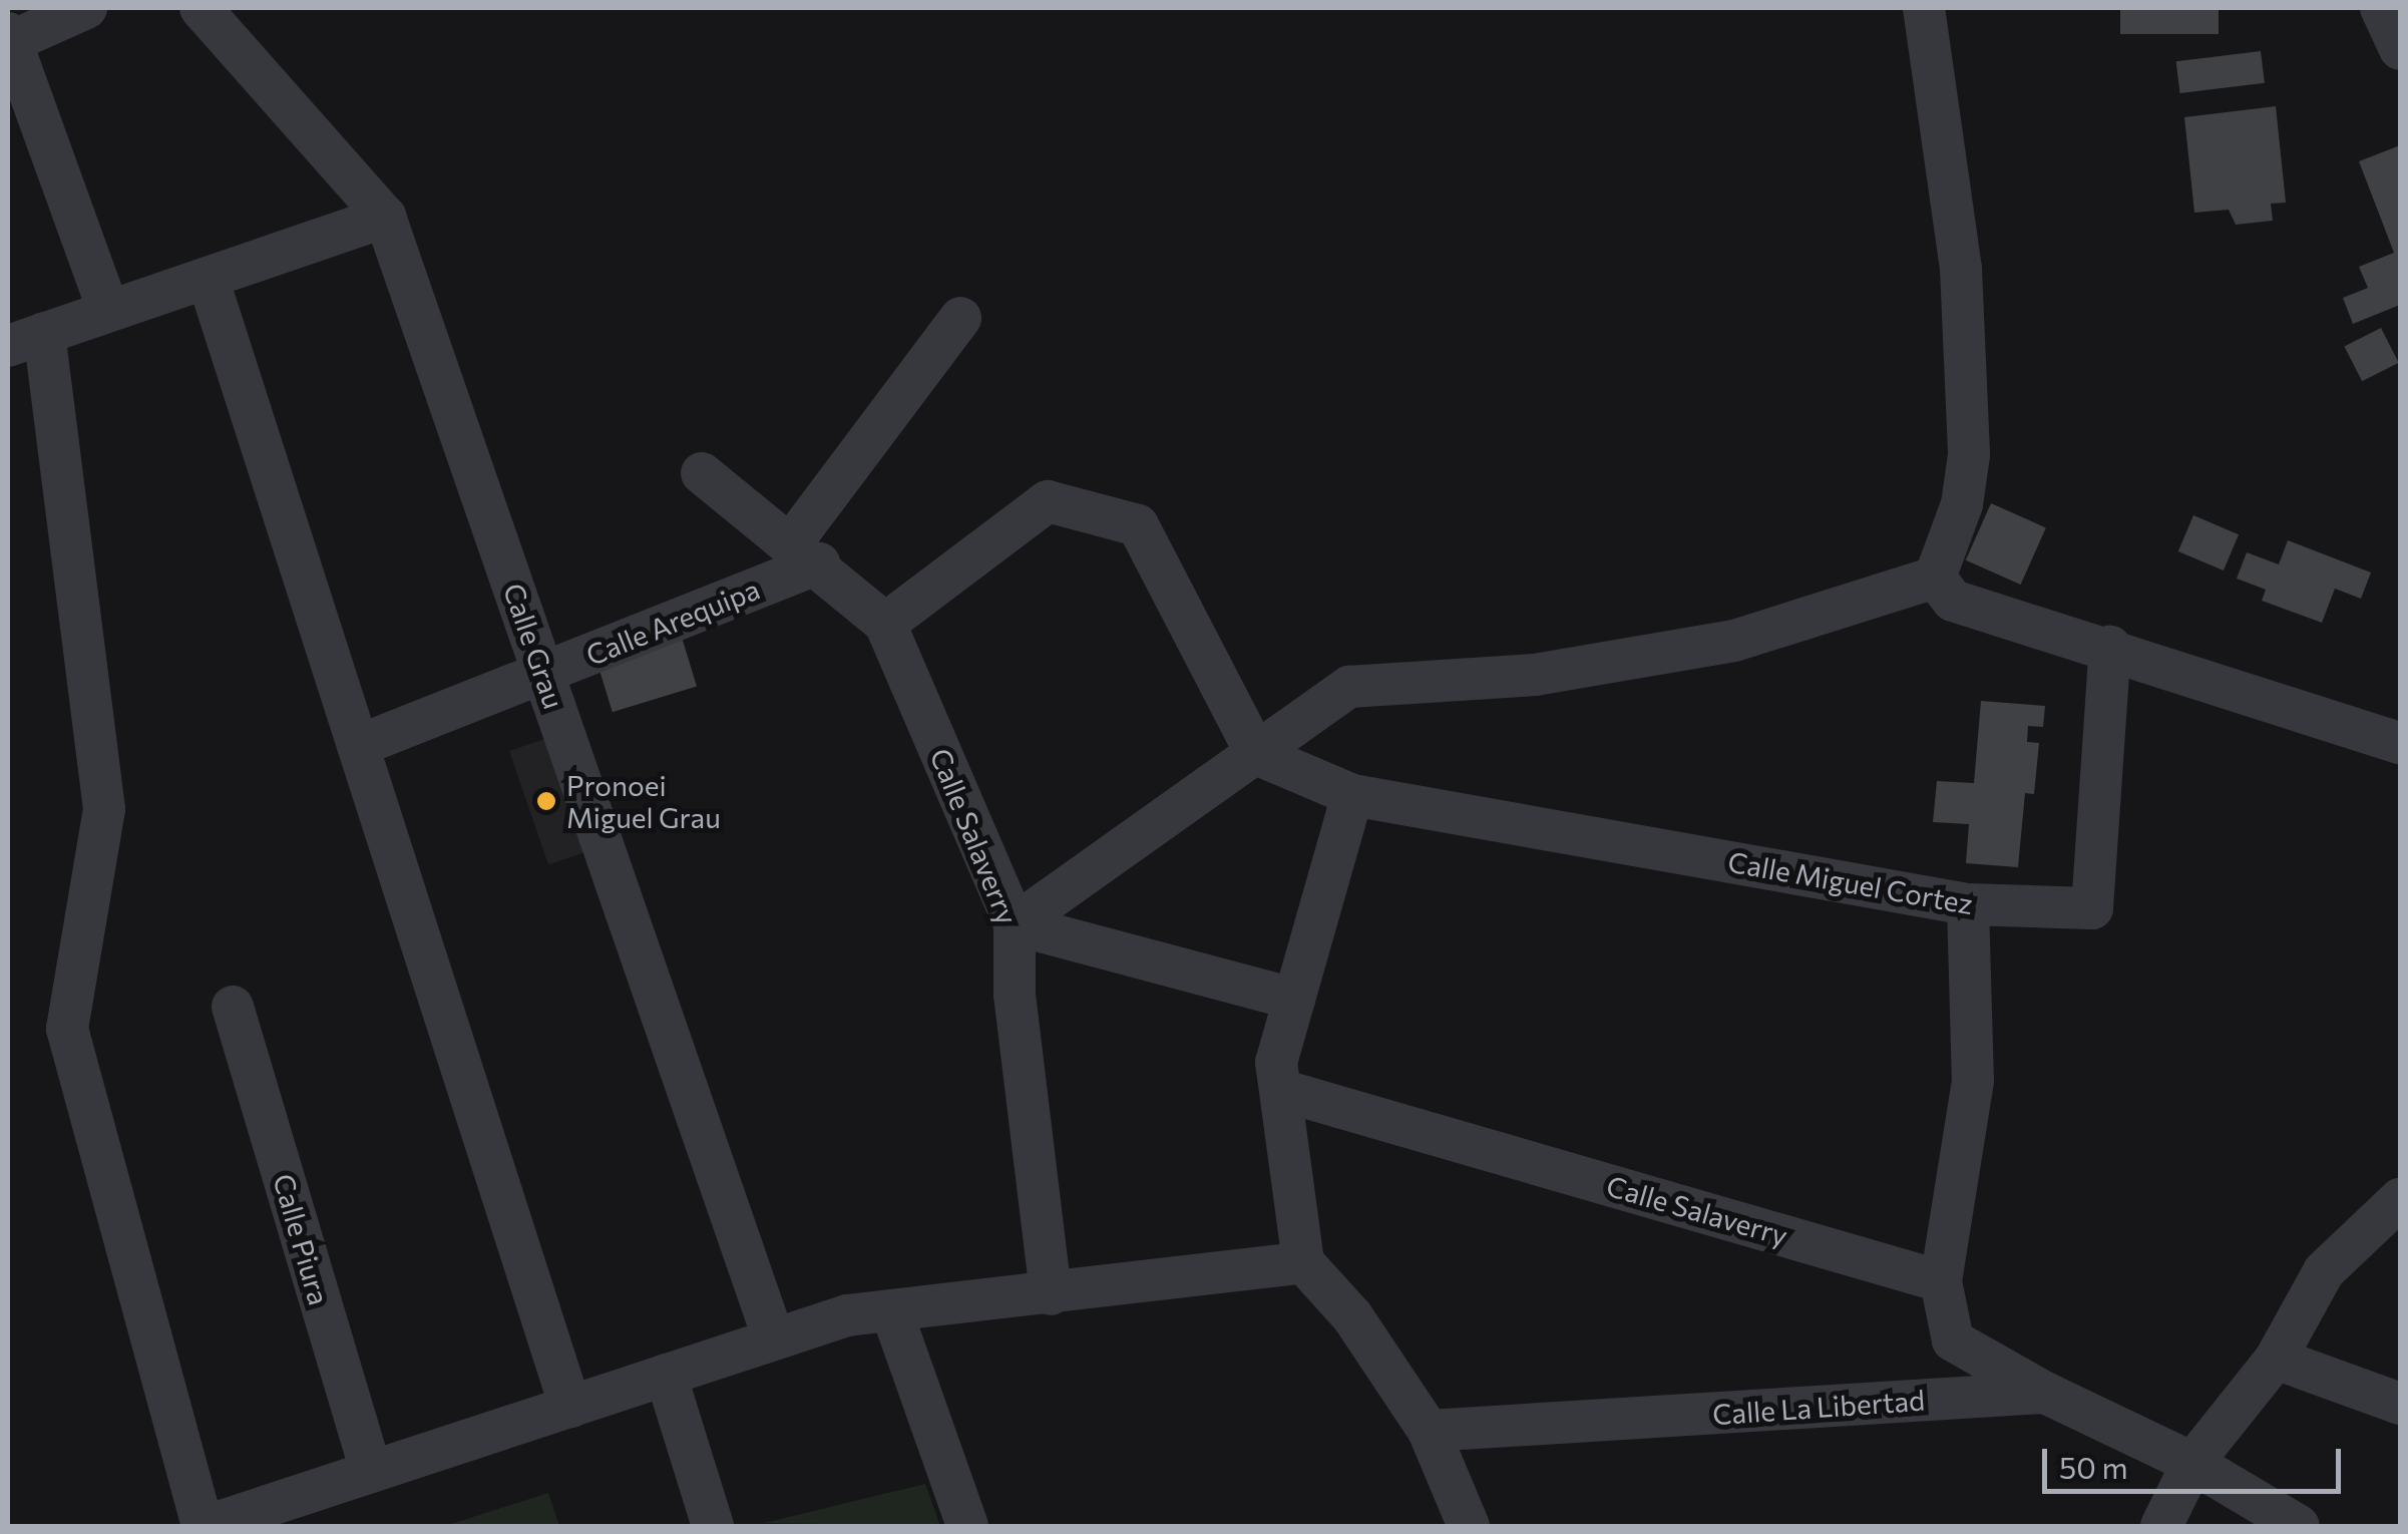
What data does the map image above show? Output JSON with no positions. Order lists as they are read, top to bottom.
{
  "streets": {
    "street": [
      "Calle Arequipa",
      "Calle Grau",
      "Calle Salaverry",
      "Calle Miguel Cortez",
      "Calle Piura",
      "Calle La Libertad"
    ]
  },
  "crossings": [
    ["Calle Arequipa", "Calle Grau"],
    ["Calle Arequipa", "Calle Salaverry"]
  ],
  "places": ["Pronoei Miguel Grau"],
  "scale_bar": "50 m"
}
